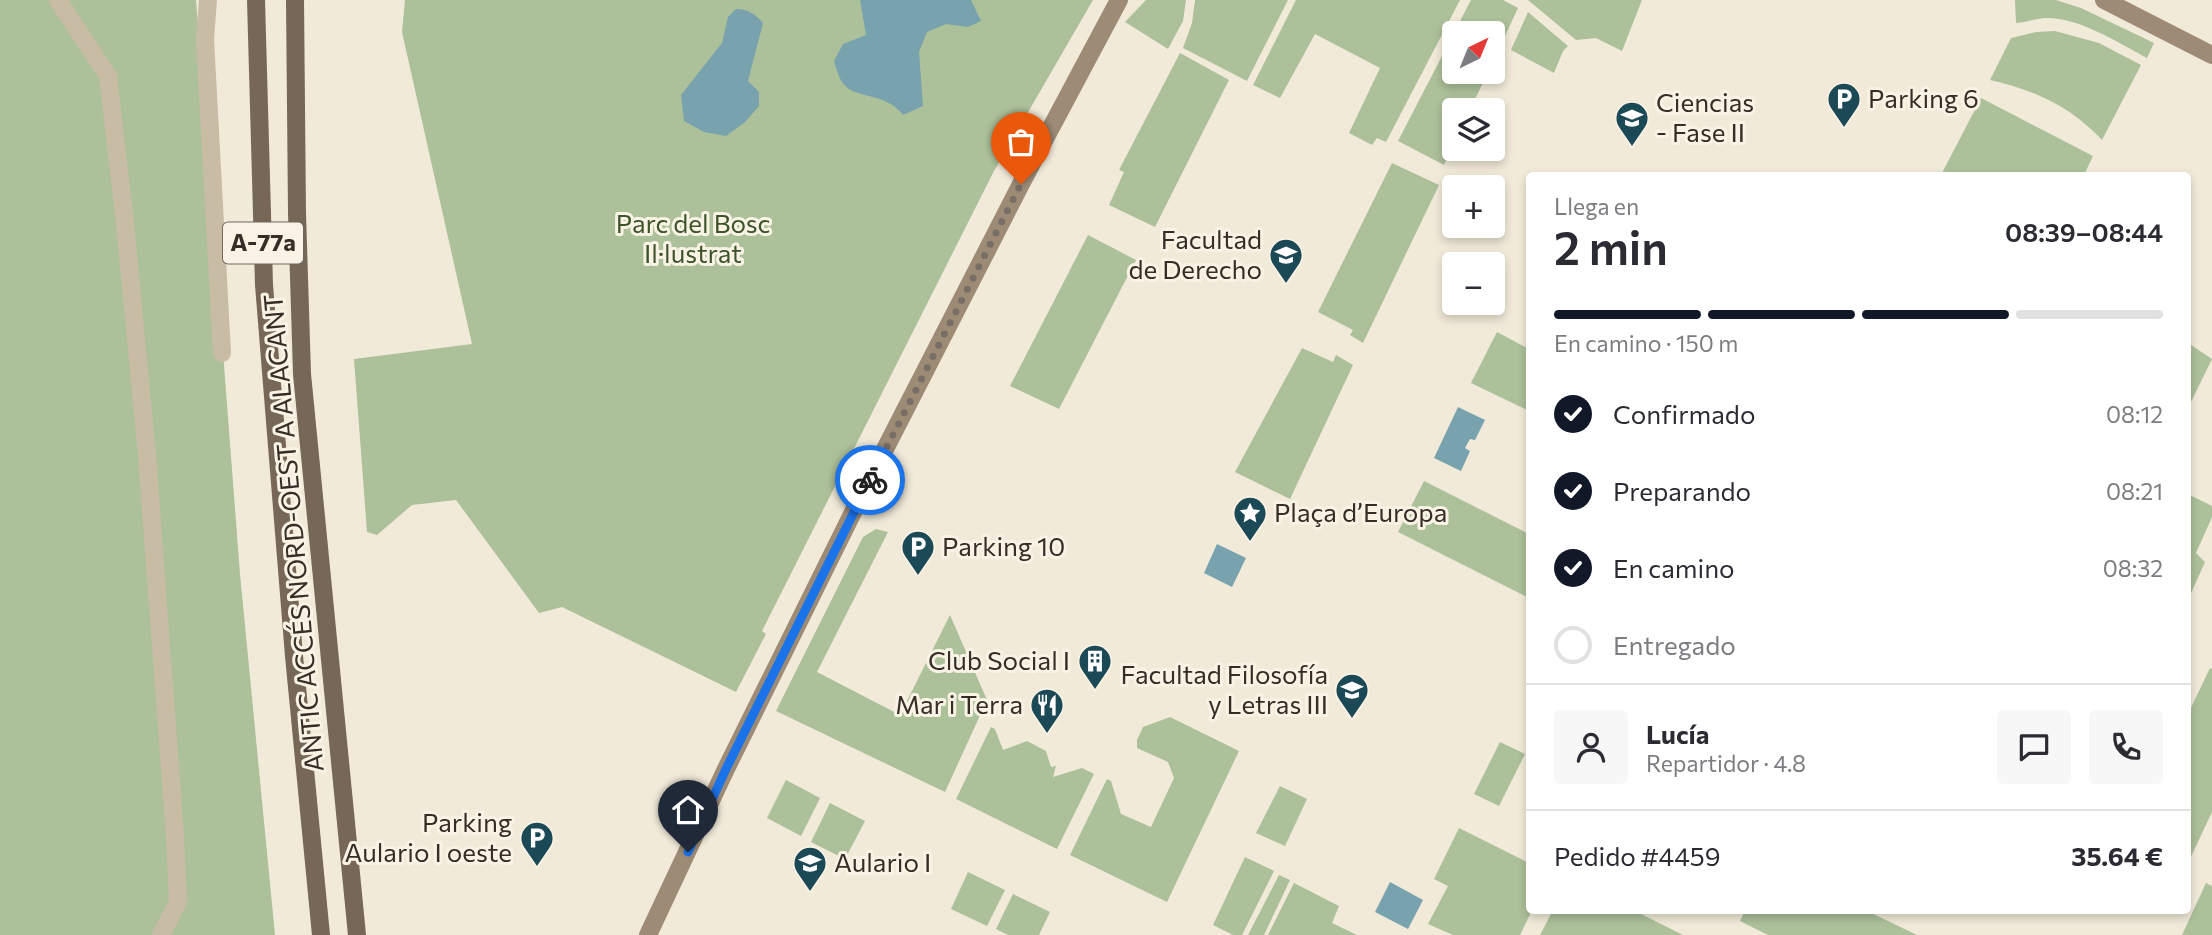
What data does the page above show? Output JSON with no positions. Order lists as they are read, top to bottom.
{
  "streets": {
    "main road": ["A-77a", "ANTIC ACCÉS NORD-OEST A ALACANT"]
  },
  "parks": ["Parc del Bosc Il·lustrat"],
  "places": {
    "parking": ["Parking 6", "Parking 10", "Parking Aulario I oeste"],
    "school or university": [
      "Ciencias - Fase II",
      "Facultad de Derecho",
      "Facultad Filosofía y Letras III",
      "Aulario I"
    ],
    "place": ["Plaça d’Europa"],
    "building": ["Club Social I"],
    "restaurant": ["Mar i Terra"]
  },
  "north": "top right",
  "page": {
    "map_buttons": ["+", "−"],
    "heading": ["2 min", "Llega en", "08:39–08:44"],
    "panel": [
      "Lucía",
      "Repartidor · 4.8",
      "Pedido #4459",
      "35.64 €"
    ],
    "bar": "En camino · 150 m",
    "list": [
      ["Confirmado", "08:12"],
      ["Preparando", "08:21"],
      ["En camino", "08:32"],
      "Entregado"
    ]
  }
}
